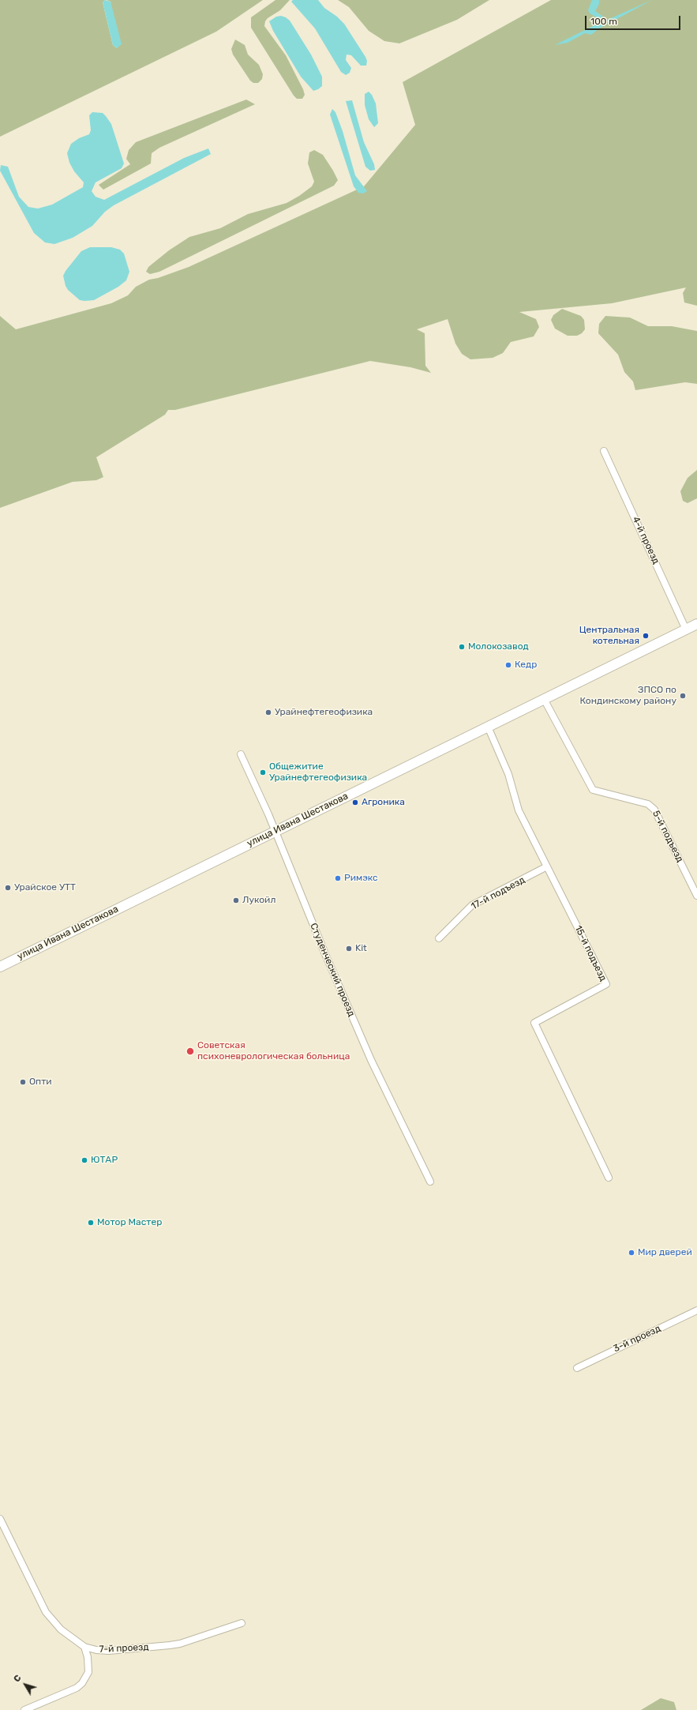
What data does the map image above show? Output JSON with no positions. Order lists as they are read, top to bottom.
{
  "streets": {
    "main road": ["улица Ивана Шестакова"],
    "street": [
      "4-й проезд",
      "5-й подъезд",
      "17-й подъезд",
      "15-й подъезд",
      "Студенческий проезд",
      "3-й проезд",
      "7-й проезд"
    ]
  },
  "crossings": [
    ["4-й проезд", "улица Ивана Шестакова"],
    ["улица Ивана Шестакова", "5-й подъезд"],
    ["улица Ивана Шестакова", "15-й подъезд"],
    ["улица Ивана Шестакова", "Студенческий проезд"],
    ["17-й подъезд", "15-й подъезд"]
  ],
  "places": [
    "Центральная котельная",
    "Молокозавод",
    "Кедр",
    "ЗПСО по Кондинскому району",
    "Урайнефтегеофизика",
    "Общежитие Урайнефтегеофизика",
    "Агроника",
    "Римэкс",
    "Урайское УТТ",
    "Лукойл",
    "Kit",
    "Советская психоневрологическая больница",
    "Опти",
    "ЮТАР",
    "Мотор Мастер",
    "Мир дверей"
  ],
  "scale_bar": "100 m",
  "north": "top left"
}
